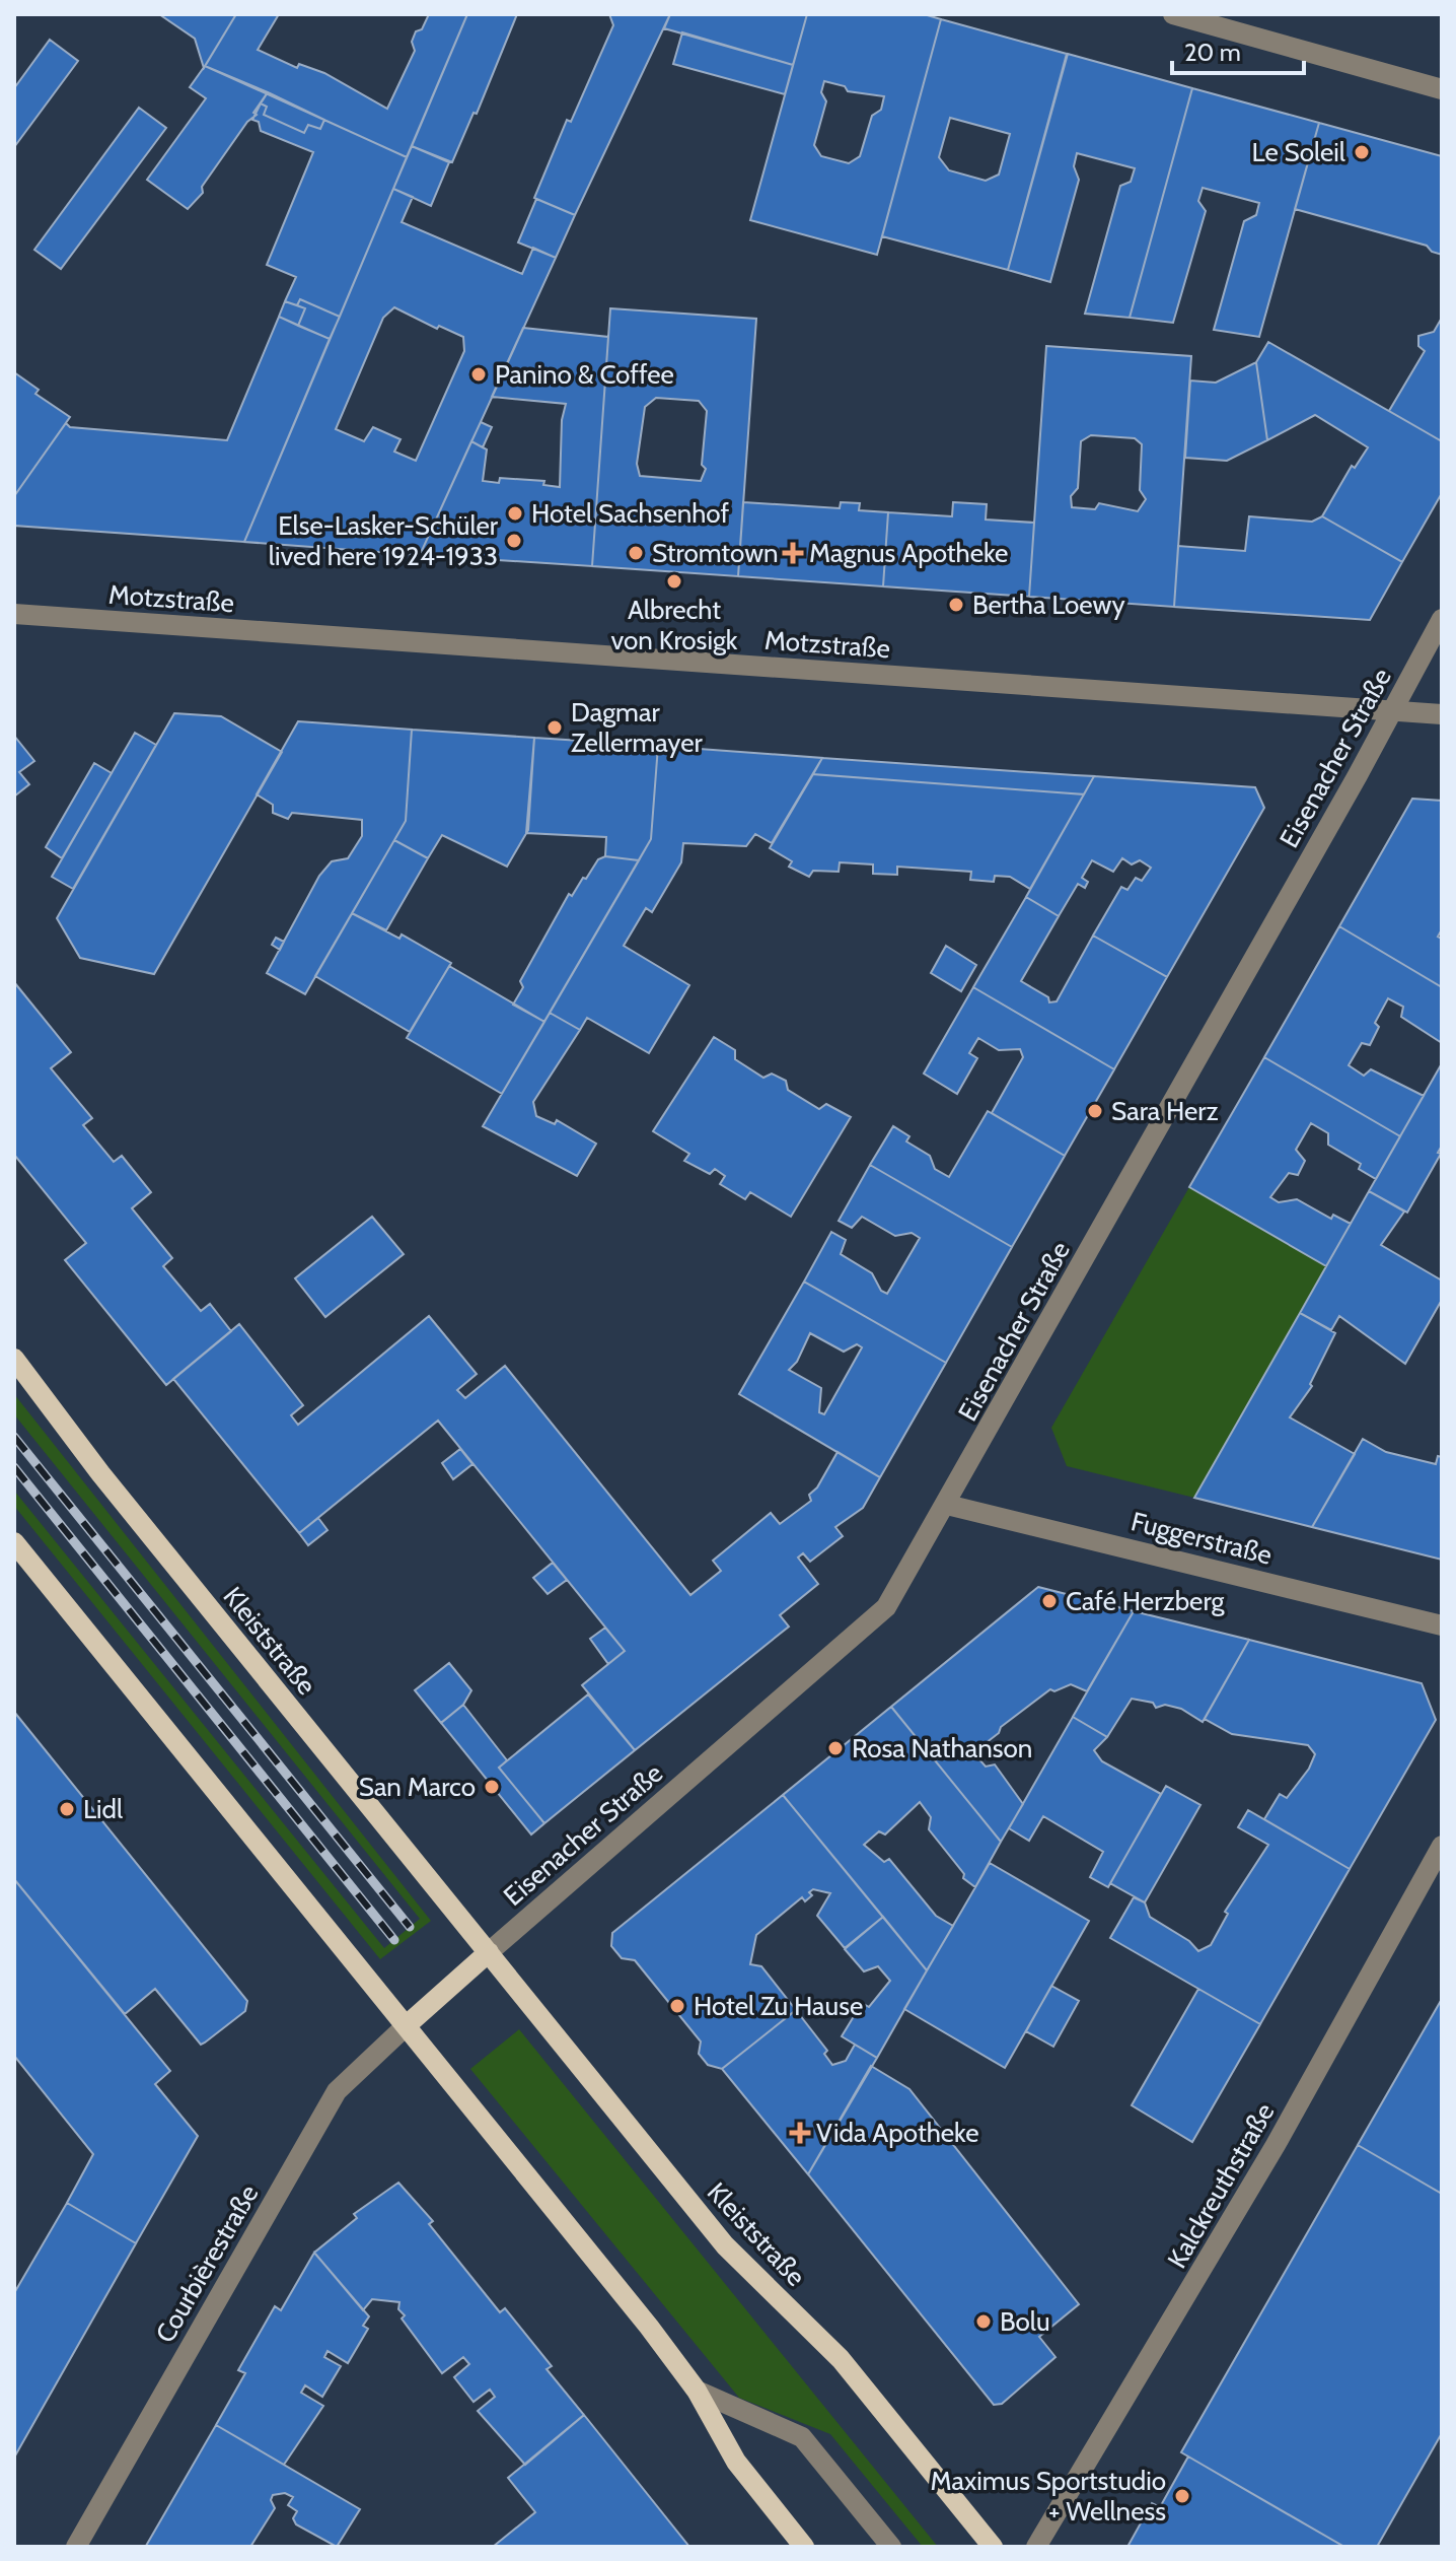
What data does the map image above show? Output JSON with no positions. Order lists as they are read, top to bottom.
{
  "streets": {
    "main road": ["Kleiststraße"],
    "street": [
      "Motzstraße",
      "Eisenacher Straße",
      "Fuggerstraße",
      "Kalckreuthstraße",
      "Courbièrestraße"
    ]
  },
  "crossings": [
    ["Motzstraße", "Eisenacher Straße"],
    ["Eisenacher Straße", "Fuggerstraße"],
    ["Eisenacher Straße", "Kleiststraße"]
  ],
  "places": {
    "other": [
      "Le Soleil",
      "Panino & Coffee",
      "Hotel Sachsenhof",
      "Else-Lasker-Schüler lived here 1924-1933",
      "Stromtown",
      "Albrecht von Krosigk",
      "Bertha Loewy",
      "Dagmar Zellermayer",
      "Sara Herz",
      "Café Herzberg",
      "Rosa Nathanson",
      "San Marco",
      "Lidl",
      "Hotel Zu Hause",
      "Bolu",
      "Maximus Sportstudio + Wellness"
    ],
    "health": ["Magnus Apotheke", "Vida Apotheke"]
  },
  "scale_bar": "20 m"
}
